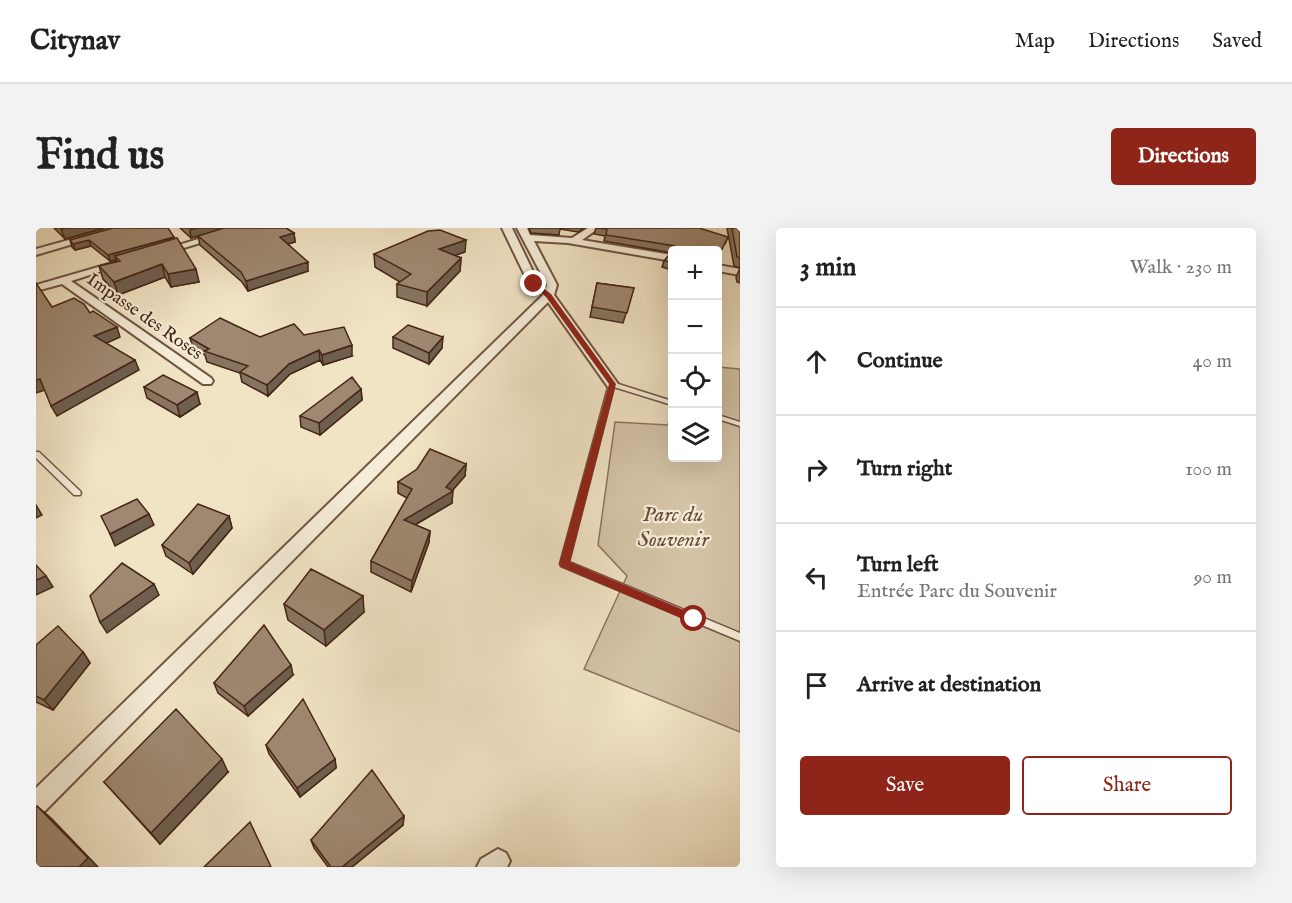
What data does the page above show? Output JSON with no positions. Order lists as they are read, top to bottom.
{
  "streets": {
    "street": ["Impasse des Roses"]
  },
  "parks": ["Parc du Souvenir"],
  "page": {
    "header": "Citynav",
    "nav": ["Map", "Directions", "Saved"],
    "buttons": [
      "Directions",
      ["Save", "Share"]
    ],
    "title": "Find us",
    "heading": ["3 min", "Walk · 230 m"],
    "map_buttons": ["+", "−"],
    "list": [
      ["Continue", "40 m"],
      ["Turn right", "100 m"],
      ["Turn left", "Entrée Parc du Souvenir", "90 m"],
      "Arrive at destination"
    ]
  }
}
